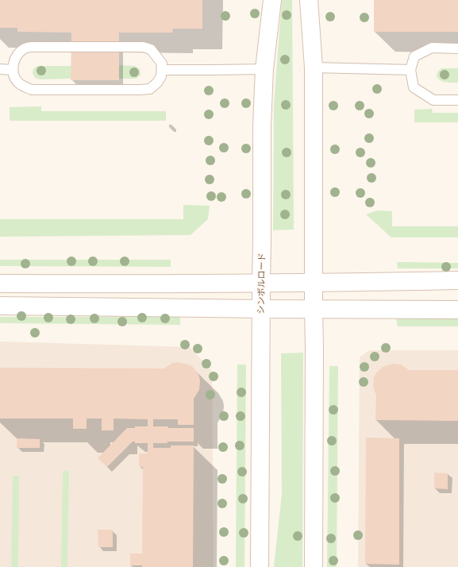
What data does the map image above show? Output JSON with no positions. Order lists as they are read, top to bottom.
{
  "streets": {
    "street": ["シンボルロード"]
  }
}
